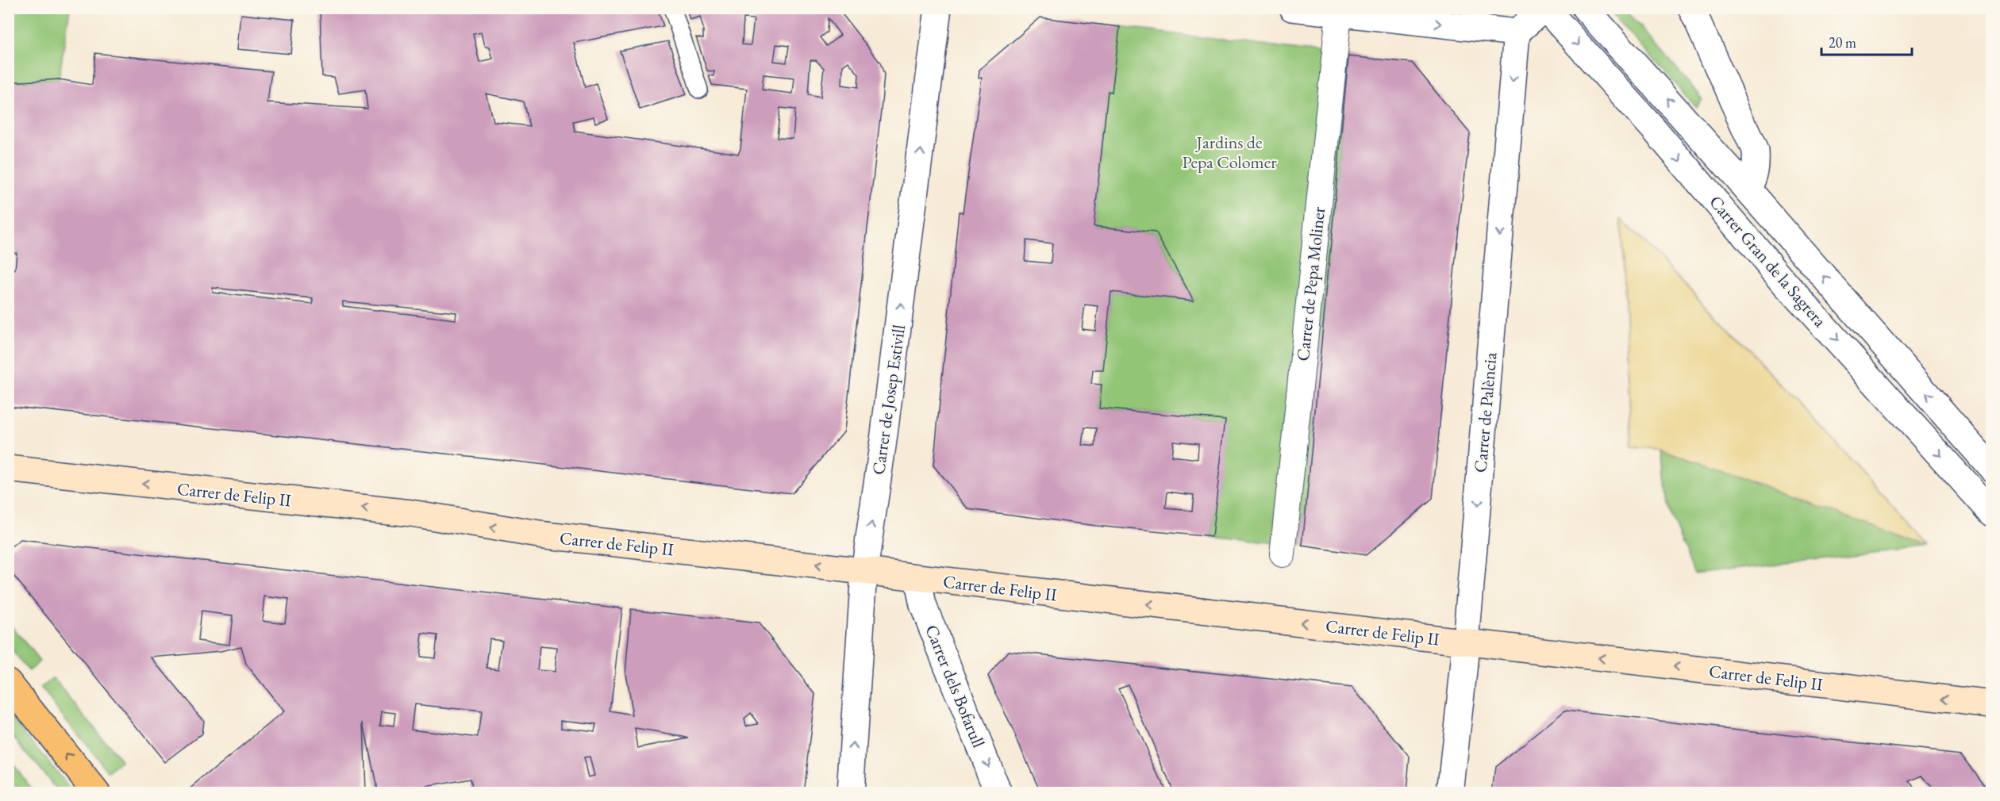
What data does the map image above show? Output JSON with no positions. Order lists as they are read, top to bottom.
{
  "streets": {
    "main road": ["Carrer de Felip II"],
    "street": [
      "Carrer Gran de la Sagrera",
      "Carrer de Pepa Moliner",
      "Carrer de Josep Estivill",
      "Carrer de Palència",
      "Carrer dels Bofarull"
    ]
  },
  "crossings": [
    ["Carrer de Josep Estivill", "Carrer de Felip II"],
    ["Carrer de Palència", "Carrer de Felip II"],
    ["Carrer de Felip II", "Carrer dels Bofarull"]
  ],
  "one_way": [
    "Carrer de Josep Estivill",
    "Carrer de Palència",
    "Carrer de Felip II",
    "Carrer dels Bofarull"
  ],
  "parks": ["Jardins de Pepa Colomer"],
  "scale_bar": "20 m"
}
